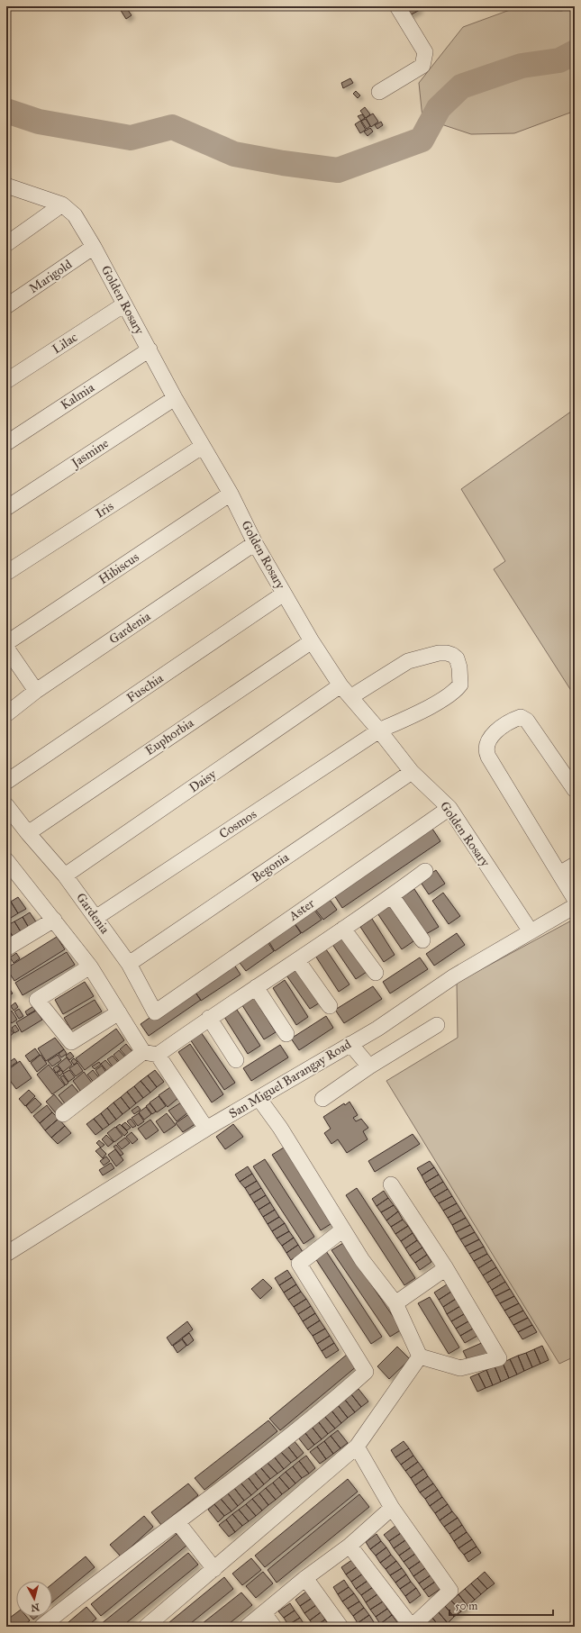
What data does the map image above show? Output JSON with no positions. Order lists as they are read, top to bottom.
{
  "streets": {
    "street": [
      "Marigold",
      "Golden Rosary",
      "Lilac",
      "Kalmia",
      "Jasmine",
      "Iris",
      "Hibiscus",
      "Gardenia",
      "Fuschia",
      "Euphorbia",
      "Daisy",
      "Cosmos",
      "Begonia",
      "Aster",
      "San Miguel Barangay Road"
    ]
  },
  "crossings": [
    ["Marigold", "Golden Rosary"],
    ["Golden Rosary", "Lilac"],
    ["Golden Rosary", "Kalmia"],
    ["Golden Rosary", "Jasmine"],
    ["Golden Rosary", "Iris"],
    ["Golden Rosary", "Hibiscus"],
    ["Golden Rosary", "Gardenia"],
    ["Golden Rosary", "Fuschia"],
    ["Golden Rosary", "Euphorbia"],
    ["Golden Rosary", "Daisy"],
    ["Golden Rosary", "Cosmos"],
    ["Golden Rosary", "Begonia"],
    ["Golden Rosary", "Aster"],
    ["Golden Rosary", "San Miguel Barangay Road"],
    ["Gardenia", "Euphorbia"],
    ["Gardenia", "Daisy"],
    ["Gardenia", "Cosmos"],
    ["Gardenia", "Begonia"],
    ["Gardenia", "Aster"],
    ["Daisy", "Cosmos"]
  ],
  "scale_bar": "50 m",
  "north": "bottom"
}
